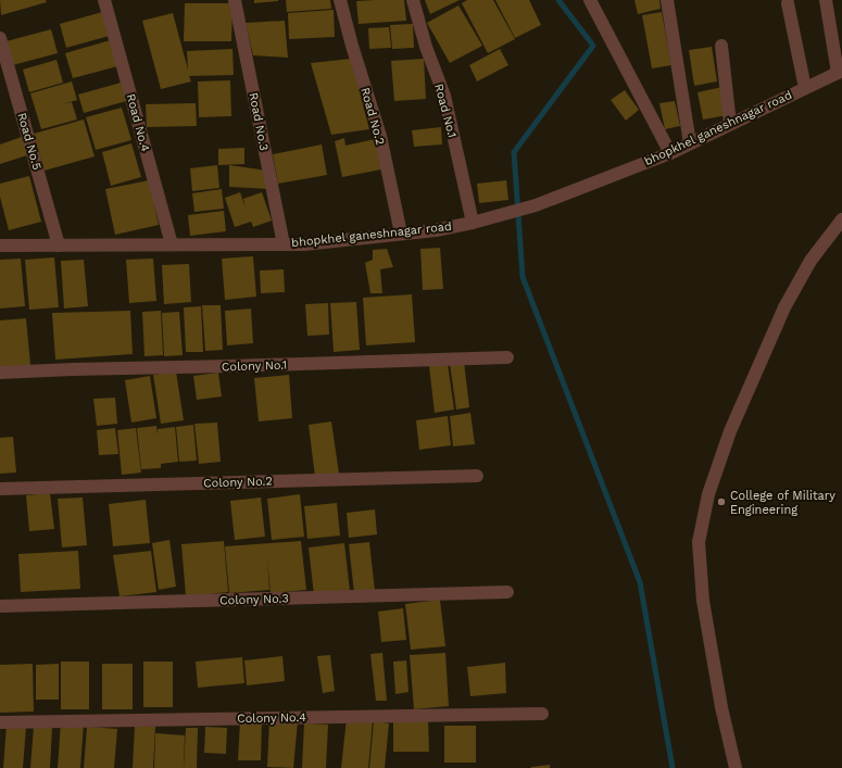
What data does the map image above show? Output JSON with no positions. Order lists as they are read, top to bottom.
{
  "streets": {
    "street": [
      "Road No.1",
      "Road No.2",
      "Road No.3",
      "Road No.4",
      "bhopkhel ganeshnagar road",
      "Road No.5",
      "Colony No.1",
      "Colony No.2",
      "Colony No.3",
      "Colony No.4"
    ]
  },
  "crossings": [
    ["Road No.1", "bhopkhel ganeshnagar road"],
    ["Road No.2", "bhopkhel ganeshnagar road"],
    ["Road No.3", "bhopkhel ganeshnagar road"],
    ["Road No.4", "bhopkhel ganeshnagar road"],
    ["bhopkhel ganeshnagar road", "Road No.5"]
  ],
  "places": ["College of Military Engineering"]
}
